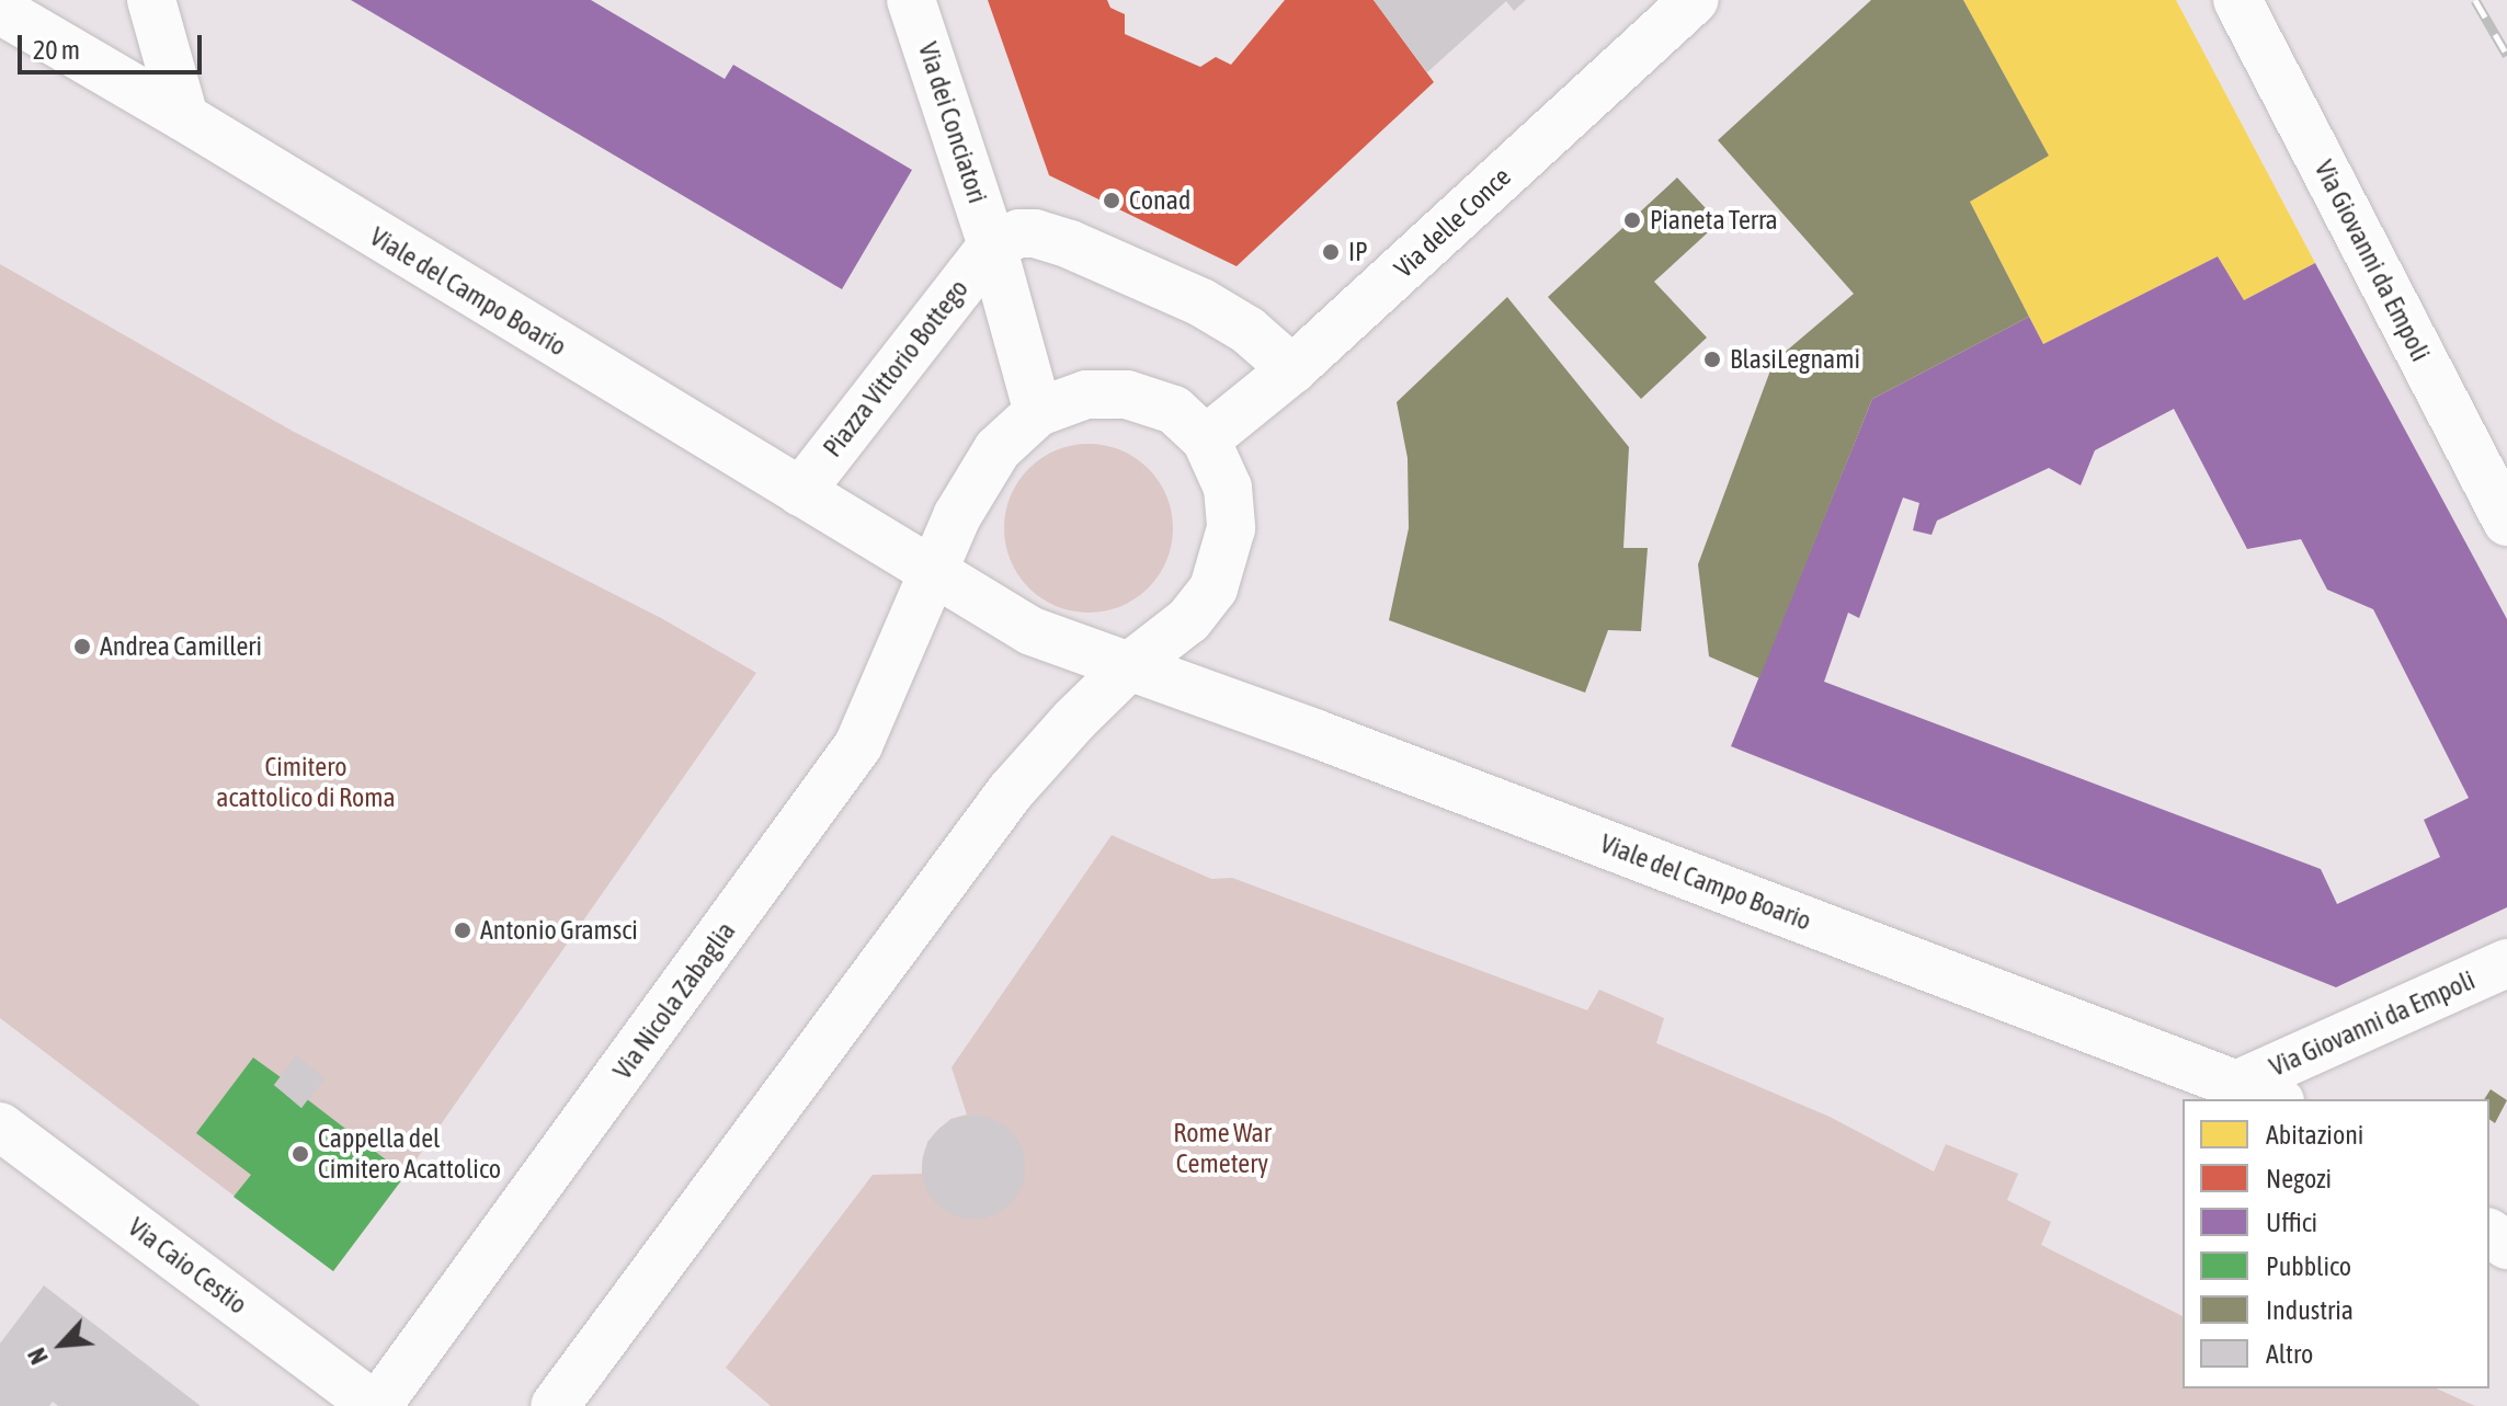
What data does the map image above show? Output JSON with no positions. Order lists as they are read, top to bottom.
{
  "streets": {
    "street": [
      "Via dei Conciatori",
      "Via delle Conce",
      "Via Giovanni da Empoli",
      "Viale del Campo Boario",
      "Piazza Vittorio Bottego",
      "Via Nicola Zabaglia",
      "Via Caio Cestio"
    ]
  },
  "crossings": [
    ["Via dei Conciatori", "Piazza Vittorio Bottego"],
    ["Via delle Conce", "Viale del Campo Boario"],
    ["Via delle Conce", "Piazza Vittorio Bottego"],
    ["Via delle Conce", "Via Nicola Zabaglia"],
    ["Via Giovanni da Empoli", "Viale del Campo Boario"],
    ["Viale del Campo Boario", "Piazza Vittorio Bottego"],
    ["Viale del Campo Boario", "Via Nicola Zabaglia"],
    ["Piazza Vittorio Bottego", "Via Nicola Zabaglia"],
    ["Via Nicola Zabaglia", "Via Caio Cestio"]
  ],
  "parks": ["Cimitero acattolico di Roma", "Rome War Cemetery"],
  "places": [
    "Conad",
    "Pianeta Terra",
    "IP",
    "BlasiLegnami",
    "Andrea Camilleri",
    "Antonio Gramsci",
    "Cappella del Cimitero Acattolico"
  ],
  "legend": [
    "Abitazioni",
    "Negozi",
    "Uffici",
    "Pubblico",
    "Industria",
    "Altro"
  ],
  "scale_bar": "20 m",
  "north": "bottom left"
}
